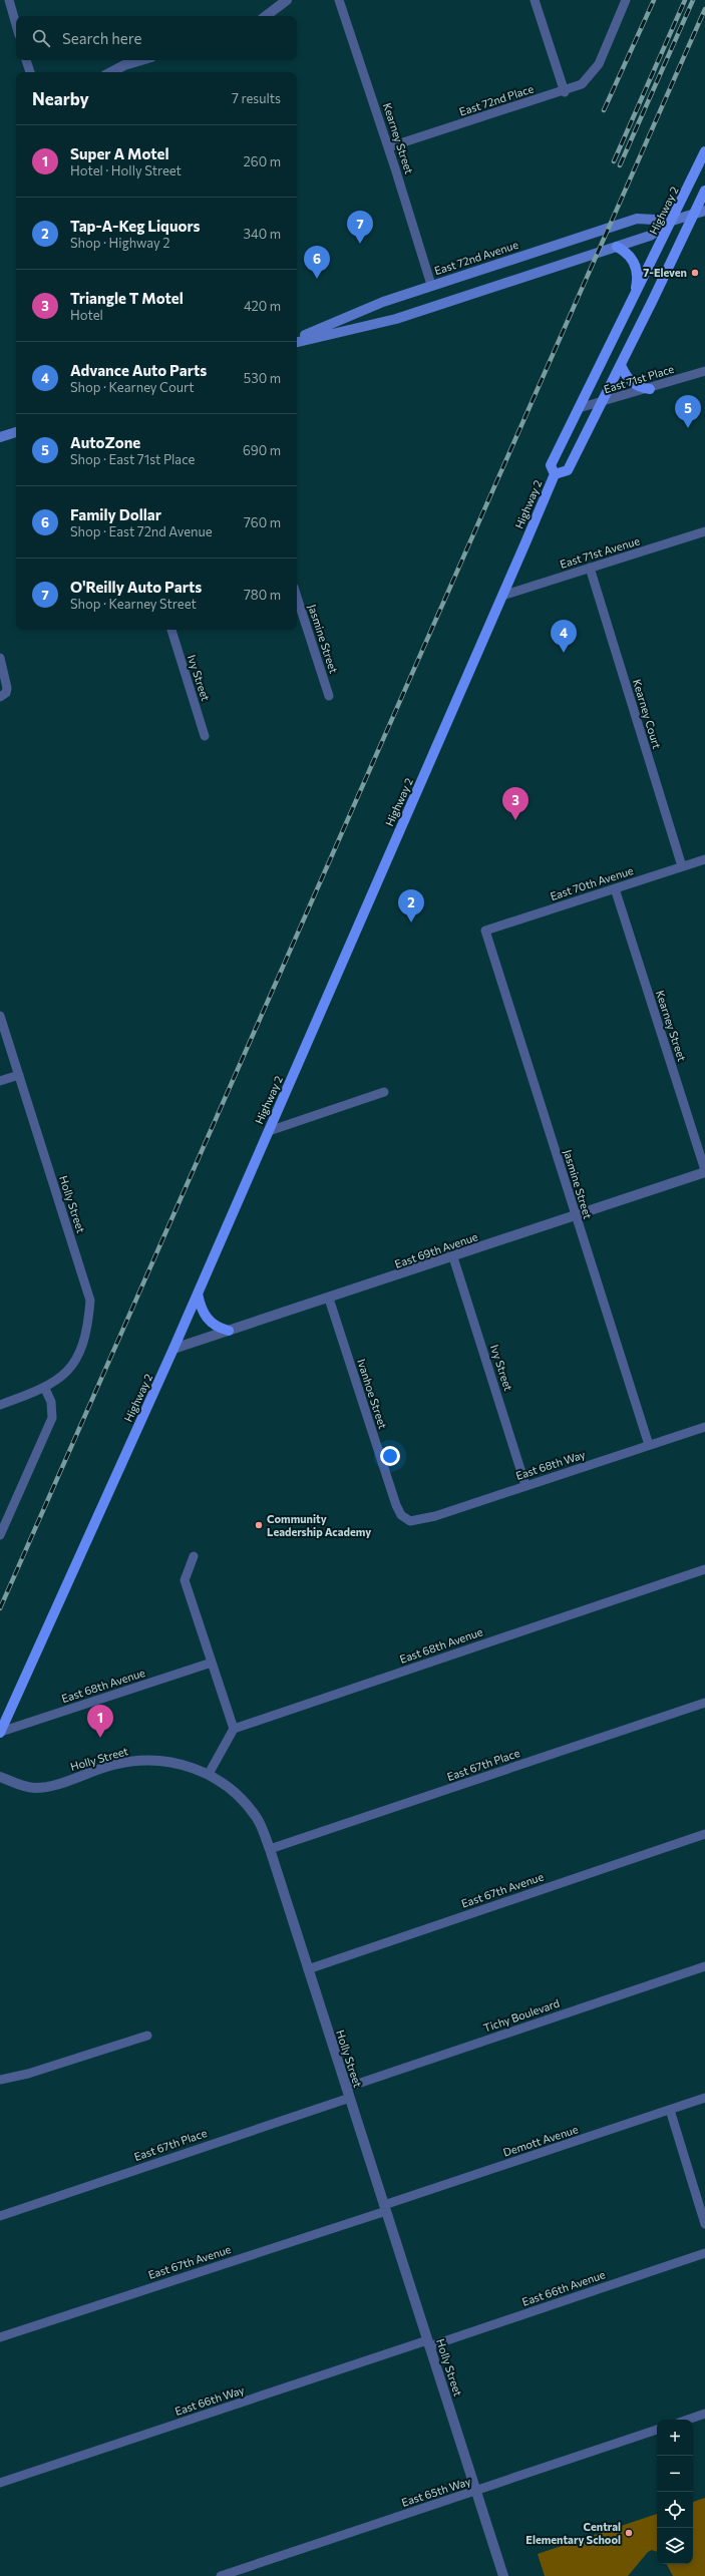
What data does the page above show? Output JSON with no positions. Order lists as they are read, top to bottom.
{
  "streets": {
    "main road": ["Highway 2", "East 72nd Avenue"],
    "street": [
      "East 72nd Place",
      "Kearney Street",
      "East 71st Place",
      "East 71st Avenue",
      "Jasmine Street",
      "Ivy Street",
      "Kearney Court",
      "East 70th Avenue",
      "Holly Street",
      "East 69th Avenue",
      "Ivanhoe Street",
      "East 68th Way",
      "East 68th Avenue",
      "East 67th Place",
      "East 67th Avenue",
      "Tichy Boulevard",
      "Demott Avenue",
      "East 66th Avenue",
      "East 66th Way",
      "East 65th Way"
    ]
  },
  "crossings": [
    ["East 72nd Place", "Kearney Street"],
    ["Kearney Street", "East 72nd Avenue"],
    ["Kearney Street", "East 70th Avenue"],
    ["Kearney Street", "East 69th Avenue"],
    ["Highway 2", "East 72nd Avenue"],
    ["Highway 2", "East 71st Place"],
    ["Highway 2", "East 71st Avenue"],
    ["Highway 2", "East 69th Avenue"],
    ["Highway 2", "East 68th Avenue"],
    ["East 71st Avenue", "Kearney Court"],
    ["Jasmine Street", "East 70th Avenue"],
    ["Jasmine Street", "East 69th Avenue"],
    ["Jasmine Street", "East 68th Way"],
    ["Ivy Street", "East 69th Avenue"],
    ["Ivy Street", "East 68th Way"],
    ["Kearney Court", "East 70th Avenue"],
    ["Holly Street", "East 67th Place"],
    ["Holly Street", "East 67th Avenue"],
    ["Holly Street", "Tichy Boulevard"],
    ["Holly Street", "Demott Avenue"],
    ["Holly Street", "East 66th Avenue"],
    ["Holly Street", "East 66th Way"],
    ["Holly Street", "East 65th Way"],
    ["East 69th Avenue", "Ivanhoe Street"],
    ["Ivanhoe Street", "East 68th Way"],
    ["East 67th Avenue", "Demott Avenue"],
    ["East 66th Avenue", "East 66th Way"]
  ],
  "places": ["7-Eleven", "Community Leadership Academy", "Central Elementary School"],
  "page": {
    "search": "Search here",
    "heading": ["Nearby", "7 results"],
    "list": [
      {
        "mark": "1",
        "name": "Super A Motel",
        "note": "Hotel · Holly Street",
        "value": "260 m"
      },
      {
        "mark": "2",
        "name": "Tap-A-Keg Liquors",
        "note": "Shop · Highway 2",
        "value": "340 m"
      },
      {
        "mark": "3",
        "name": "Triangle T Motel",
        "note": "Hotel",
        "value": "420 m"
      },
      {
        "mark": "4",
        "name": "Advance Auto Parts",
        "note": "Shop · Kearney Court",
        "value": "530 m"
      },
      {
        "mark": "5",
        "name": "AutoZone",
        "note": "Shop · East 71st Place",
        "value": "690 m"
      },
      {
        "mark": "6",
        "name": "Family Dollar",
        "note": "Shop · East 72nd Avenue",
        "value": "760 m"
      },
      {
        "mark": "7",
        "name": "O'Reilly Auto Parts",
        "note": "Shop · Kearney Street",
        "value": "780 m"
      }
    ],
    "pins": [
      "7",
      "6",
      "5",
      "4",
      "3",
      "2",
      "1"
    ],
    "map_buttons": ["+", "−"]
  }
}
